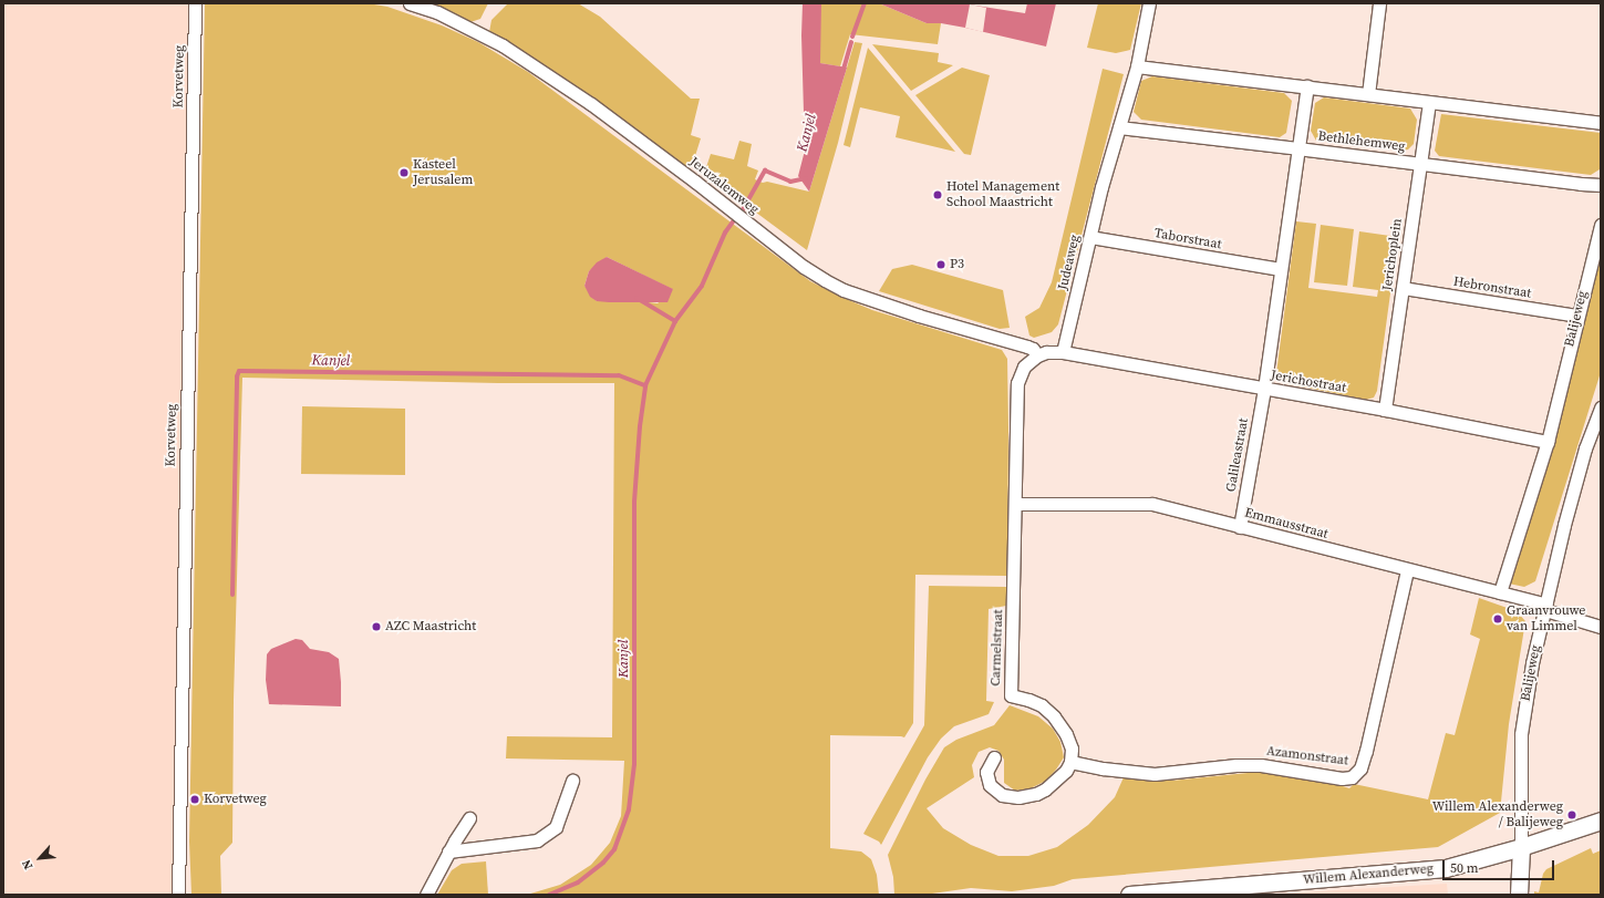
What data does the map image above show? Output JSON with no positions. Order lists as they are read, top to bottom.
{
  "streets": {
    "street": [
      "Korvetweg",
      "Bethlehemweg",
      "Jeruzalemweg",
      "Taborstraat",
      "Jerichoplein",
      "Judeaweg",
      "Hebronstraat",
      "Balijeweg",
      "Jerichostraat",
      "Galileastraat",
      "Emmausstraat",
      "Carmelstraat",
      "Azamonstraat",
      "Willem Alexanderweg"
    ]
  },
  "crossings": [
    ["Bethlehemweg", "Jerichoplein"],
    ["Bethlehemweg", "Judeaweg"],
    ["Taborstraat", "Judeaweg"],
    ["Jerichoplein", "Hebronstraat"],
    ["Jerichoplein", "Jerichostraat"],
    ["Judeaweg", "Jerichostraat"],
    ["Hebronstraat", "Balijeweg"],
    ["Balijeweg", "Jerichostraat"],
    ["Balijeweg", "Emmausstraat"],
    ["Balijeweg", "Willem Alexanderweg"],
    ["Jerichostraat", "Galileastraat"],
    ["Galileastraat", "Emmausstraat"],
    ["Emmausstraat", "Carmelstraat"],
    ["Emmausstraat", "Azamonstraat"],
    ["Carmelstraat", "Azamonstraat"]
  ],
  "water": ["Kanjel"],
  "places": [
    "Kasteel Jerusalem",
    "Hotel Management School Maastricht",
    "P3",
    "Graanvrouwe van Limmel",
    "AZC Maastricht",
    "Korvetweg",
    "Willem Alexanderweg / Balijeweg"
  ],
  "scale_bar": "50 m",
  "north": "bottom left"
}
